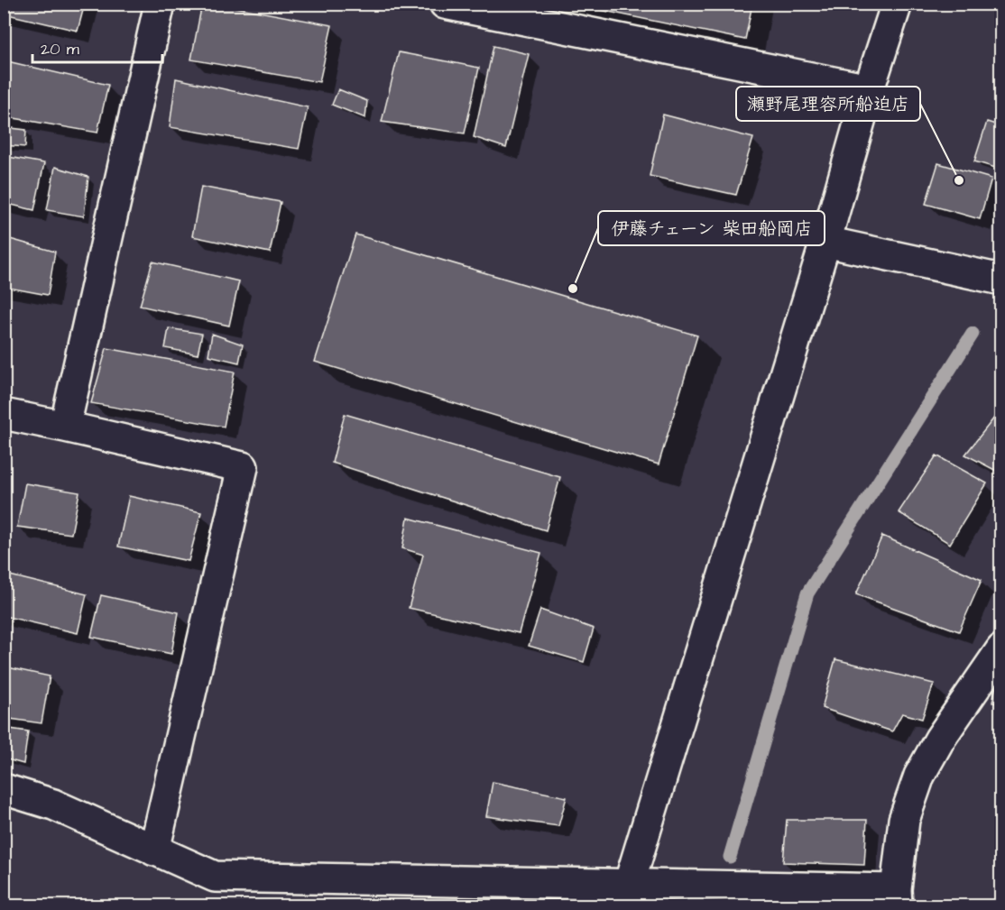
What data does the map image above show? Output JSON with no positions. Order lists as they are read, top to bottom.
{
  "places": ["瀬野尾理容所船迫店", "伊藤チェーン 柴田船岡店"],
  "scale_bar": "20 m"
}
